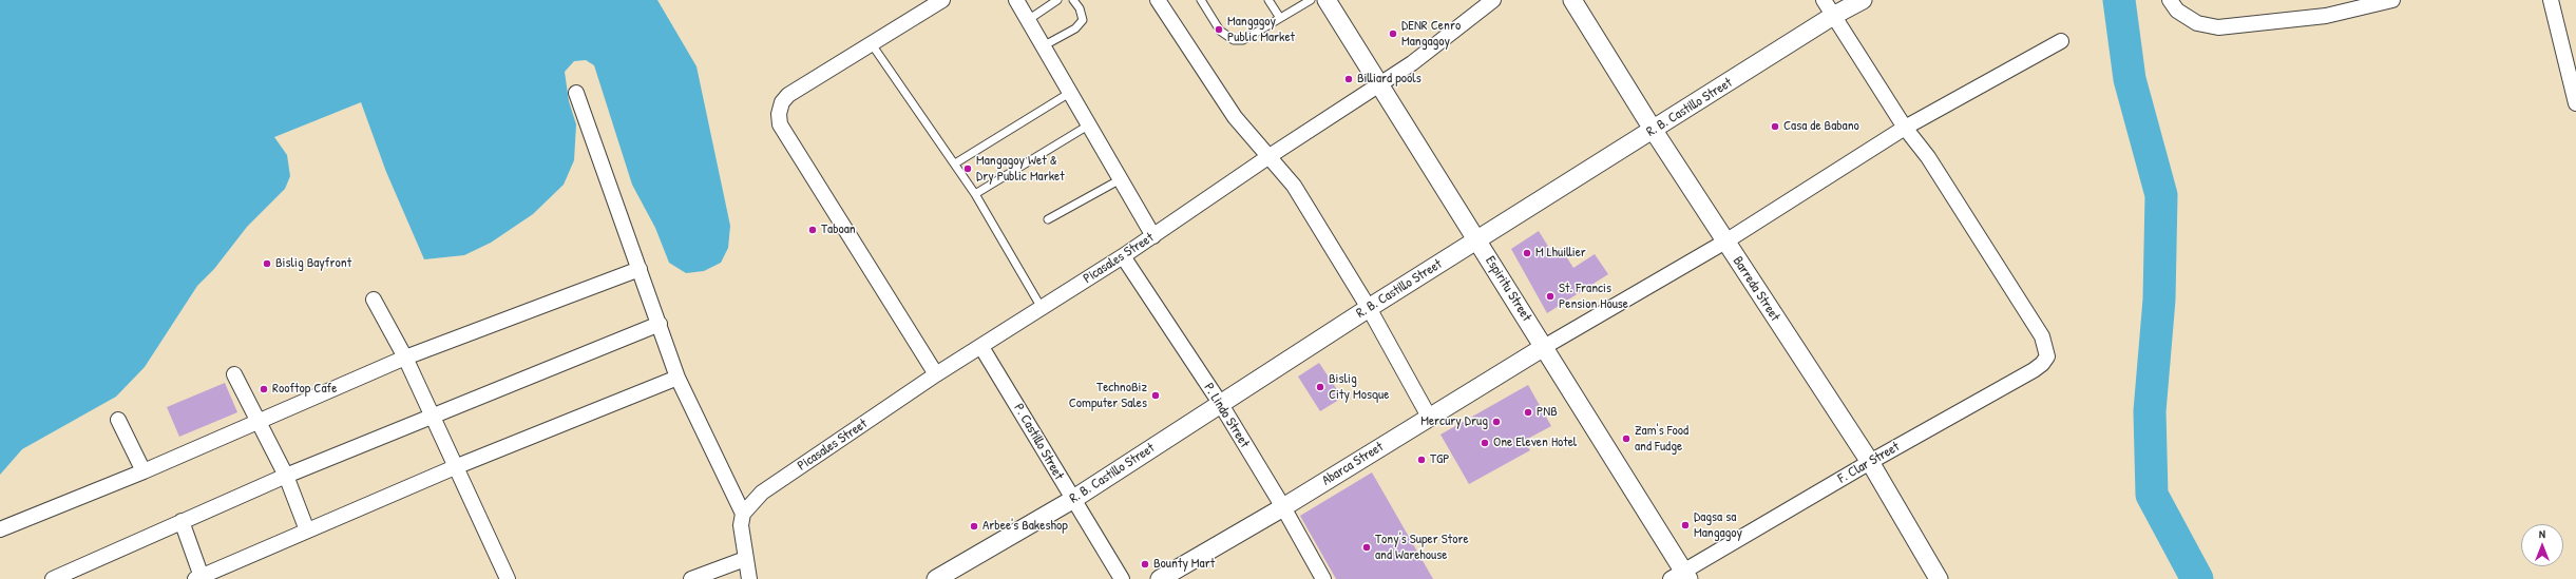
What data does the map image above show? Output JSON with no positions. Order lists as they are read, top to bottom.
{
  "streets": {
    "street": [
      "R. B. Castillo Street",
      "Picasales Street",
      "Espiritu Street",
      "Barreda Street",
      "P. Lindo Street",
      "P. Castillo Street",
      "F. Clar Street",
      "Abarca Street"
    ]
  },
  "crossings": [
    ["R. B. Castillo Street", "Espiritu Street"],
    ["R. B. Castillo Street", "Barreda Street"],
    ["R. B. Castillo Street", "P. Lindo Street"],
    ["R. B. Castillo Street", "P. Castillo Street"],
    ["Picasales Street", "Espiritu Street"],
    ["Picasales Street", "P. Lindo Street"],
    ["Picasales Street", "P. Castillo Street"],
    ["Espiritu Street", "F. Clar Street"],
    ["Espiritu Street", "Abarca Street"],
    ["Barreda Street", "F. Clar Street"],
    ["P. Lindo Street", "Abarca Street"]
  ],
  "places": [
    "Mangagoy Public Market",
    "DENR Cenro Mangagoy",
    "Billiard pools",
    "Casa de Babano",
    "Mangagoy Wet & Dry Public Market",
    "Taboan",
    "M Lhuillier",
    "Bislig Bayfront",
    "St. Francis Pension House",
    "Bislig City Mosque",
    "Rooftop Cafe",
    "TechnoBiz Computer Sales",
    "PNB",
    "Mercury Drug",
    "Zam's Food and Fudge",
    "One Eleven Hotel",
    "TGP",
    "Dagsa sa Mangagoy",
    "Arbee's Bakeshop",
    "Tony's Super Store and Warehouse",
    "Bounty Mart"
  ],
  "north": "top"
}
